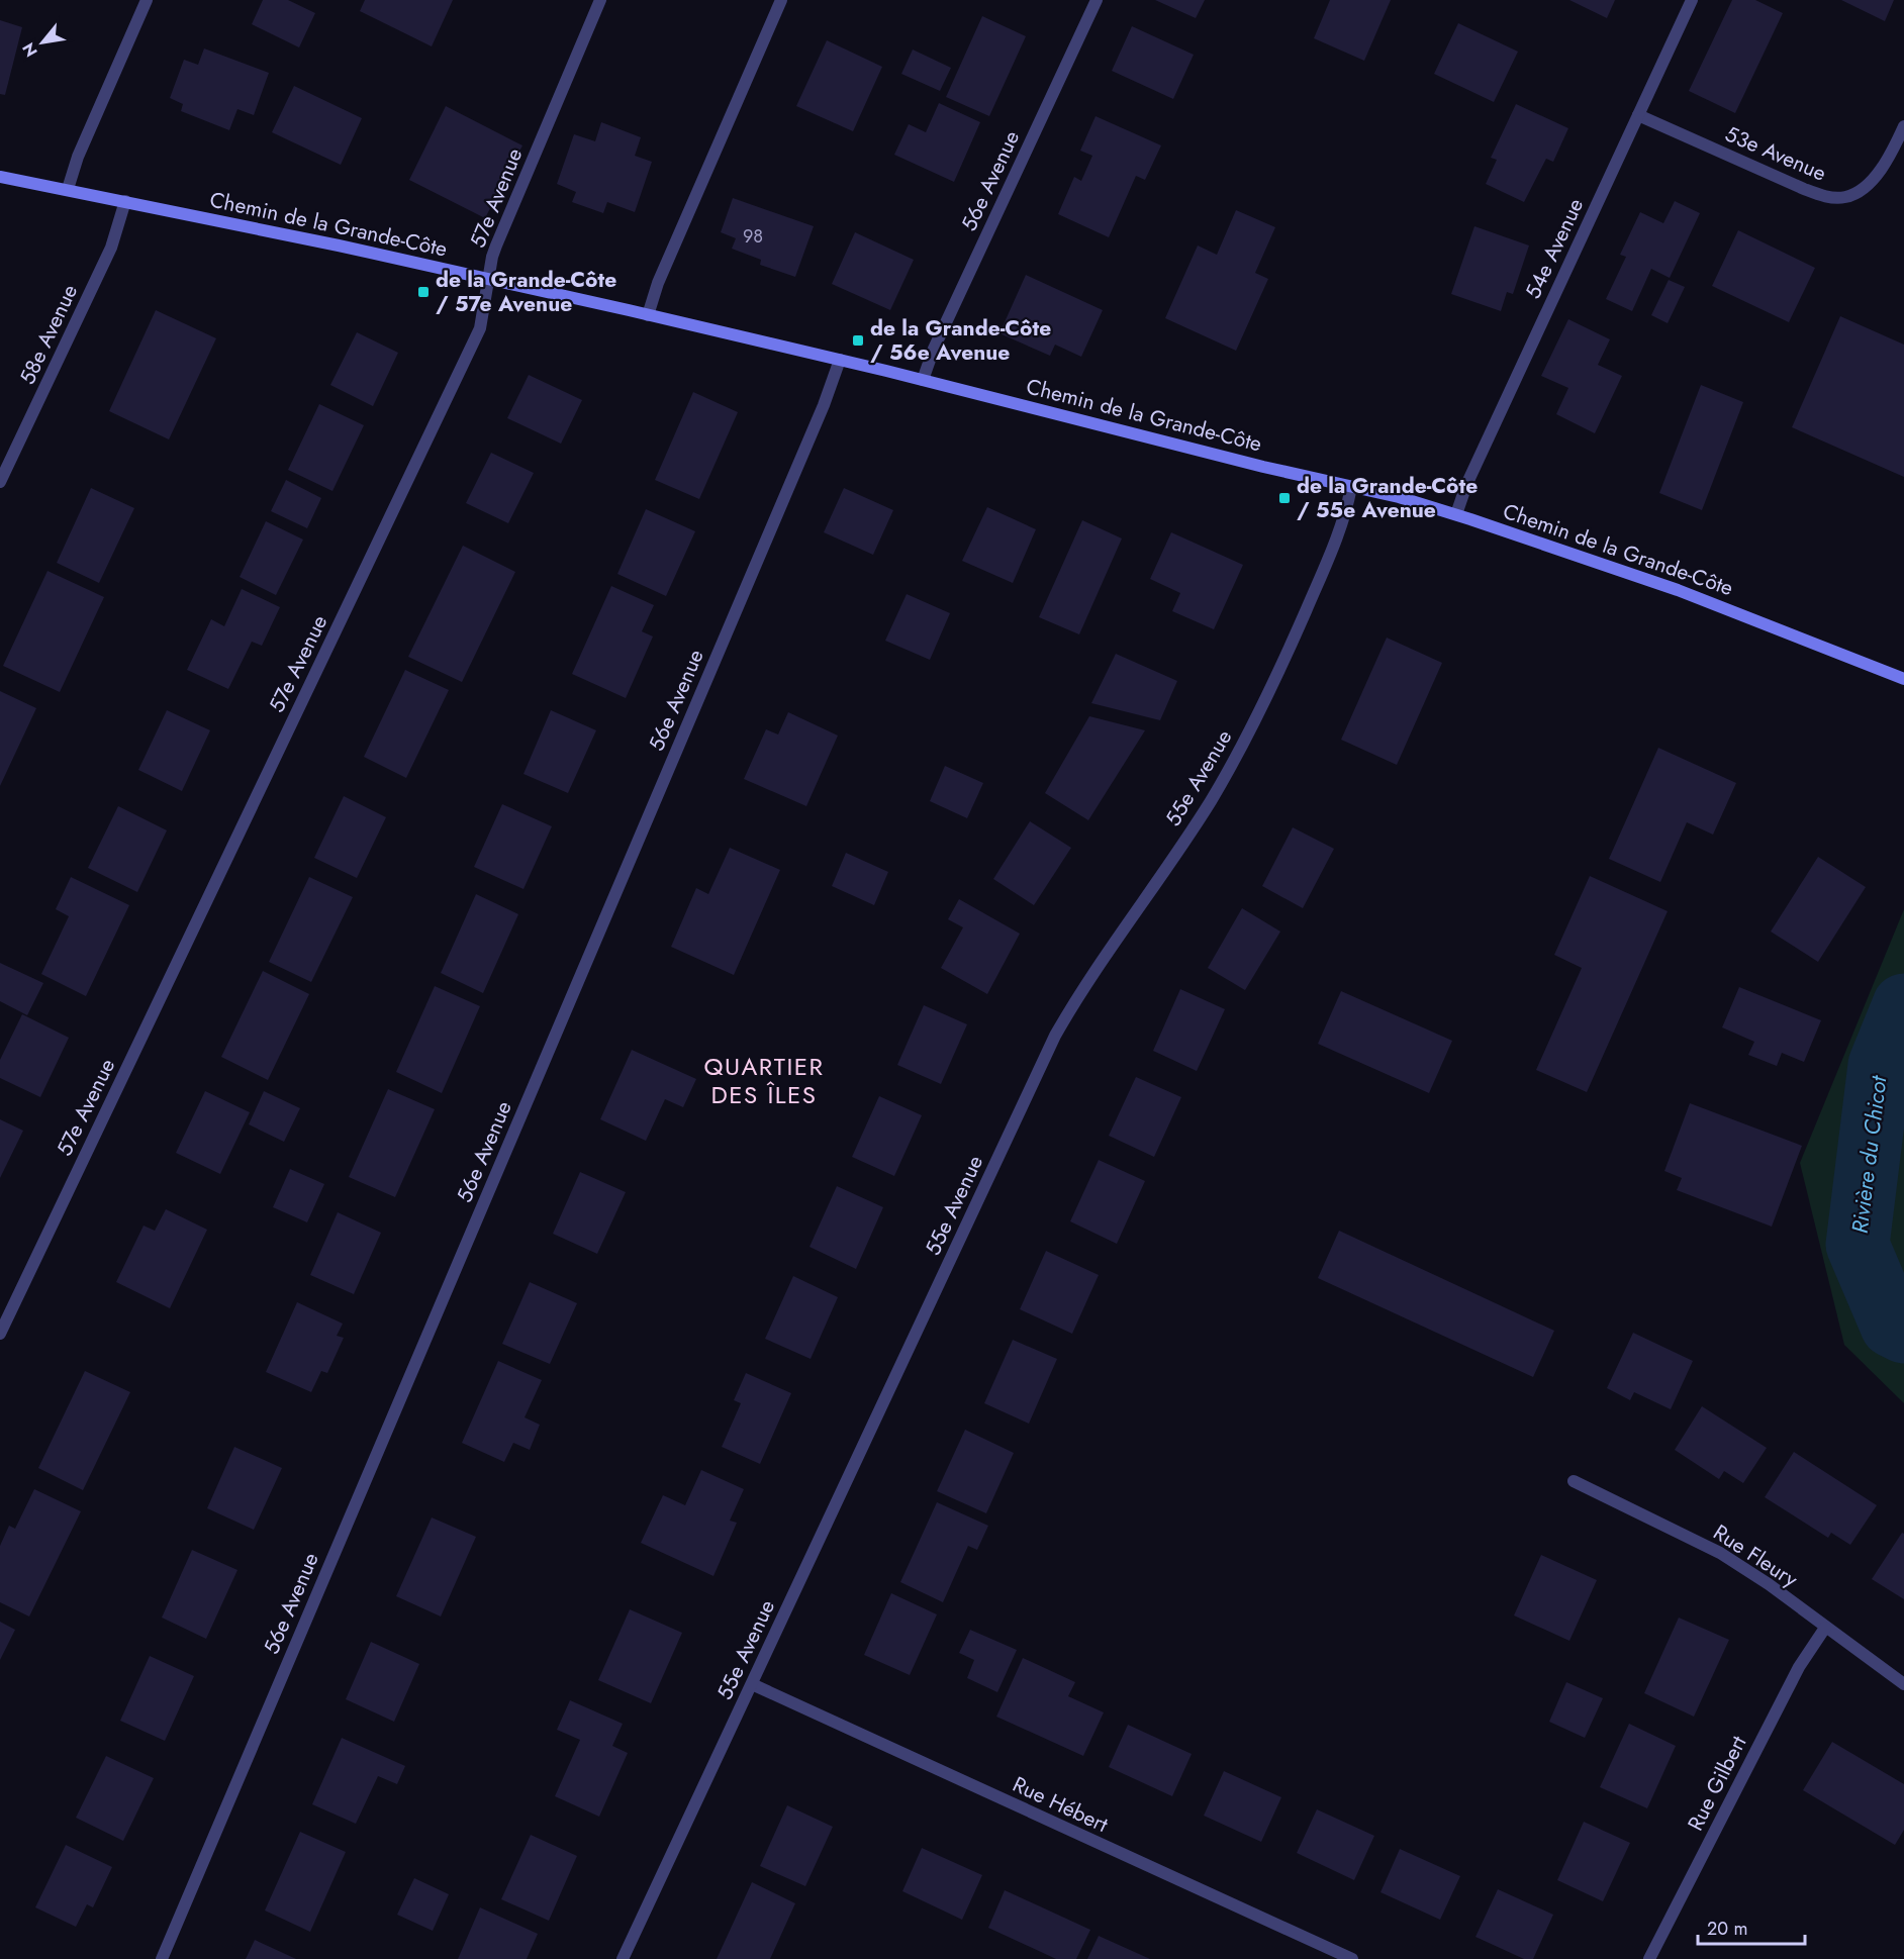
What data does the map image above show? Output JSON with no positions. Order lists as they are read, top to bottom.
{
  "streets": {
    "main road": ["Chemin de la Grande-Côte"],
    "street": [
      "53e Avenue",
      "56e Avenue",
      "57e Avenue",
      "54e Avenue",
      "58e Avenue",
      "55e Avenue",
      "Rue Fleury",
      "Rue Gilbert",
      "Rue Hébert"
    ]
  },
  "crossings": [
    ["53e Avenue", "54e Avenue"],
    ["56e Avenue", "Chemin de la Grande-Côte"],
    ["57e Avenue", "Chemin de la Grande-Côte"],
    ["Chemin de la Grande-Côte", "54e Avenue"],
    ["Chemin de la Grande-Côte", "58e Avenue"],
    ["Chemin de la Grande-Côte", "55e Avenue"],
    ["55e Avenue", "Rue Hébert"],
    ["Rue Fleury", "Rue Gilbert"]
  ],
  "districts": ["QUARTIER DES ÎLES"],
  "water": ["Rivière du Chicot"],
  "places": {
    "transit": ["de la Grande-Côte / 57e Avenue", "de la Grande-Côte / 56e Avenue", "de la Grande-Côte / 55e Avenue"]
  },
  "house_numbers": ["98"],
  "scale_bar": "20 m",
  "north": "bottom left"
}
